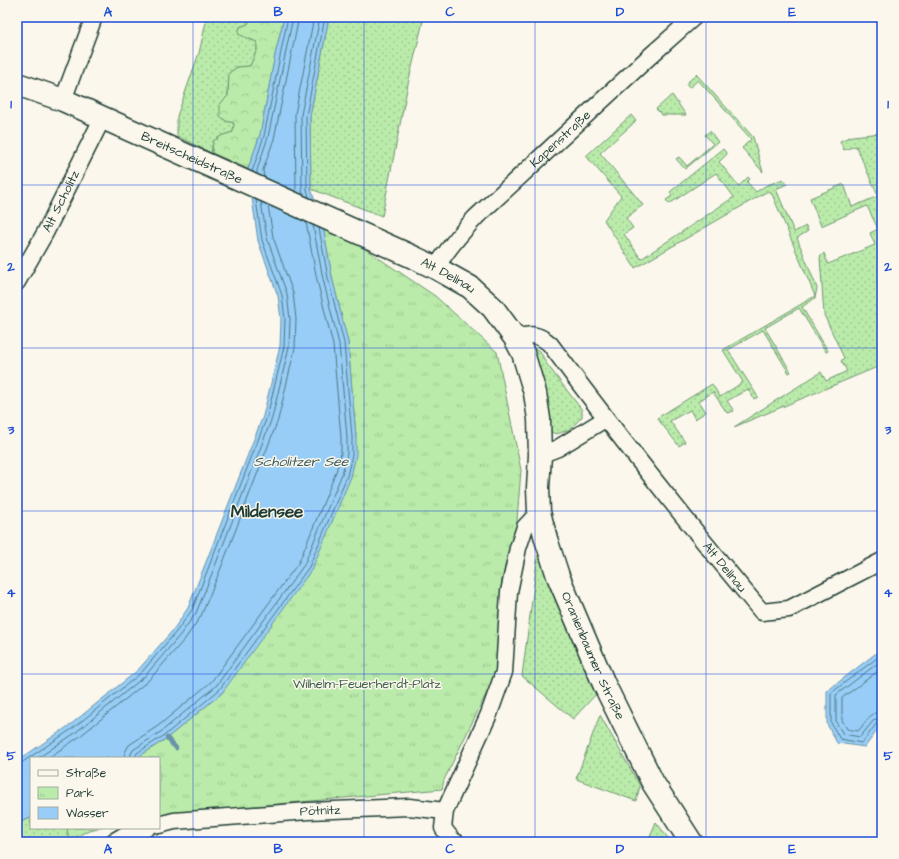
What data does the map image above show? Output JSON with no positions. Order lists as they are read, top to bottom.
{
  "streets": {
    "street": [
      "Kapenstraße",
      "Breitscheidstraße",
      "Alt Scholitz",
      "Alt Dellnau",
      "Oranienbaumer Straße",
      "Pötnitz"
    ]
  },
  "crossings": [
    ["Kapenstraße", "Alt Dellnau"],
    ["Breitscheidstraße", "Alt Scholitz"],
    ["Breitscheidstraße", "Alt Dellnau"],
    ["Alt Dellnau", "Oranienbaumer Straße"]
  ],
  "districts": ["Mildensee"],
  "water": ["Scholitzer See"],
  "parks": ["Wilhelm-Feuerherdt-Platz"],
  "legend": ["Straße", "Park", "Wasser"],
  "grid": {
    "columns": [
      "A",
      "B",
      "C",
      "D",
      "E"
    ],
    "rows": [
      "1",
      "2",
      "3",
      "4",
      "5"
    ]
  }
}
